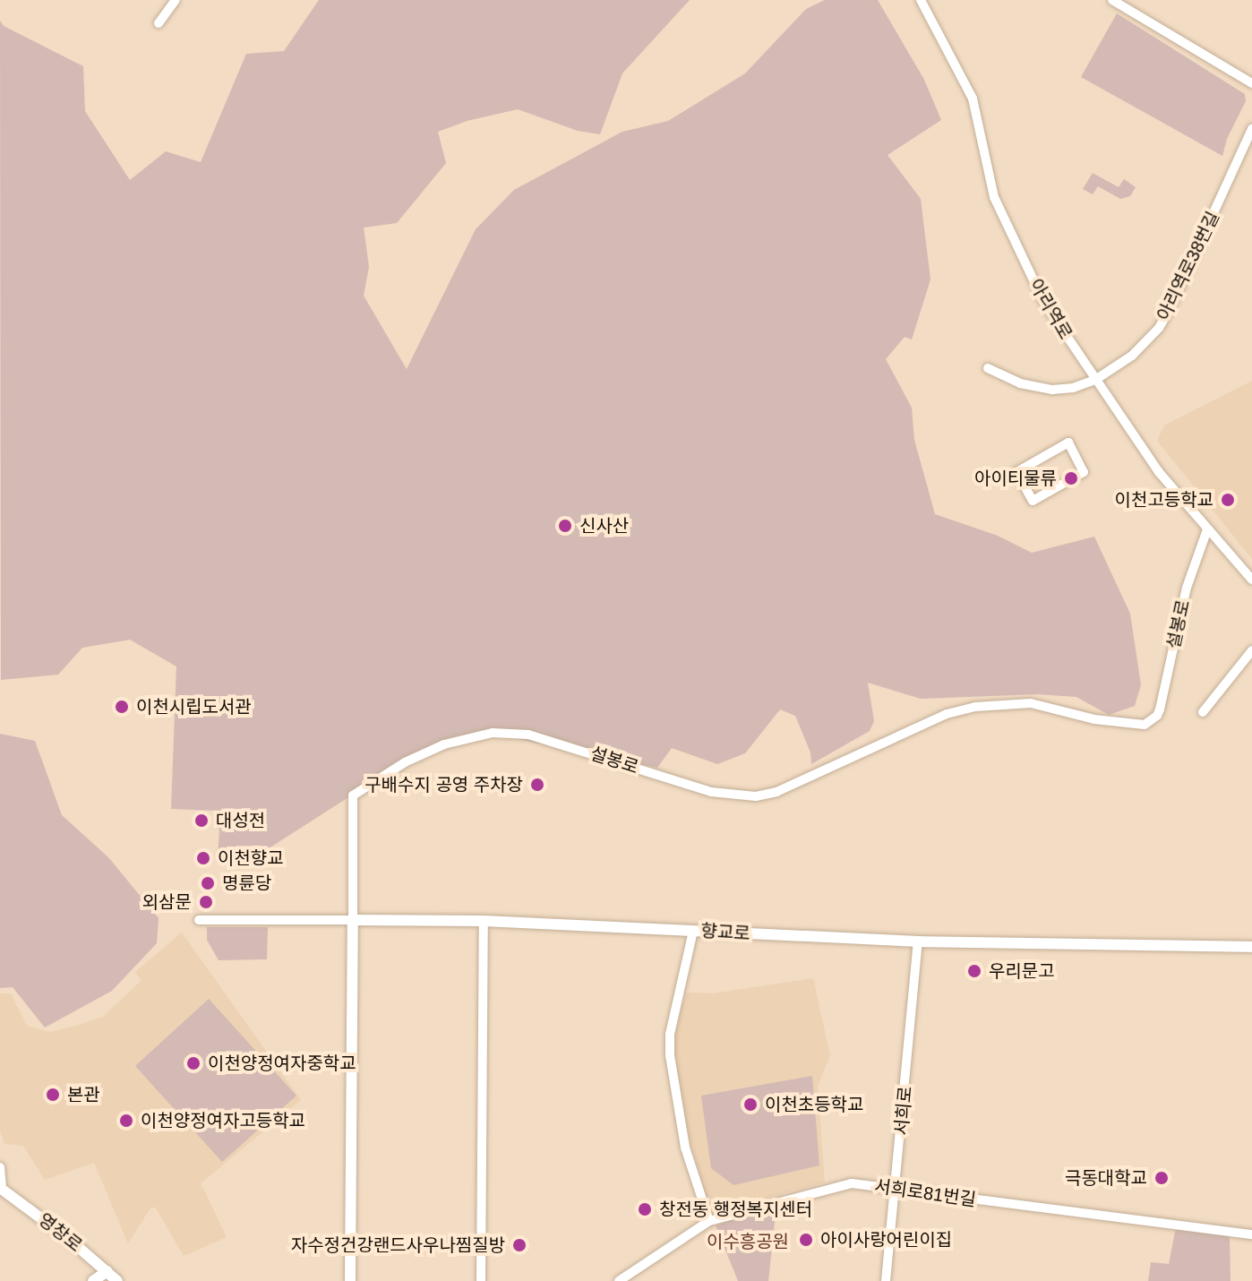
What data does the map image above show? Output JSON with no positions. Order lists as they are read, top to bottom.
{
  "streets": {
    "street": [
      "아리역로38번길",
      "아리역로",
      "설봉로",
      "향교로",
      "서희로",
      "서희로81번길",
      "영창로"
    ]
  },
  "crossings": [
    ["아리역로38번길", "아리역로"],
    ["아리역로", "설봉로"],
    ["설봉로", "향교로"],
    ["향교로", "서희로"],
    ["서희로", "서희로81번길"]
  ],
  "parks": ["이수흥공원"],
  "places": [
    "아이티물류",
    "이천고등학교",
    "신사산",
    "이천시립도서관",
    "구배수지 공영 주차장",
    "대성전",
    "이천향교",
    "명륜당",
    "외삼문",
    "우리문고",
    "이천양정여자중학교",
    "본관",
    "이천초등학교",
    "이천양정여자고등학교",
    "극동대학교",
    "창전동 행정복지센터",
    "아이사랑어린이집",
    "자수정건강랜드사우나찜질방"
  ]
}
